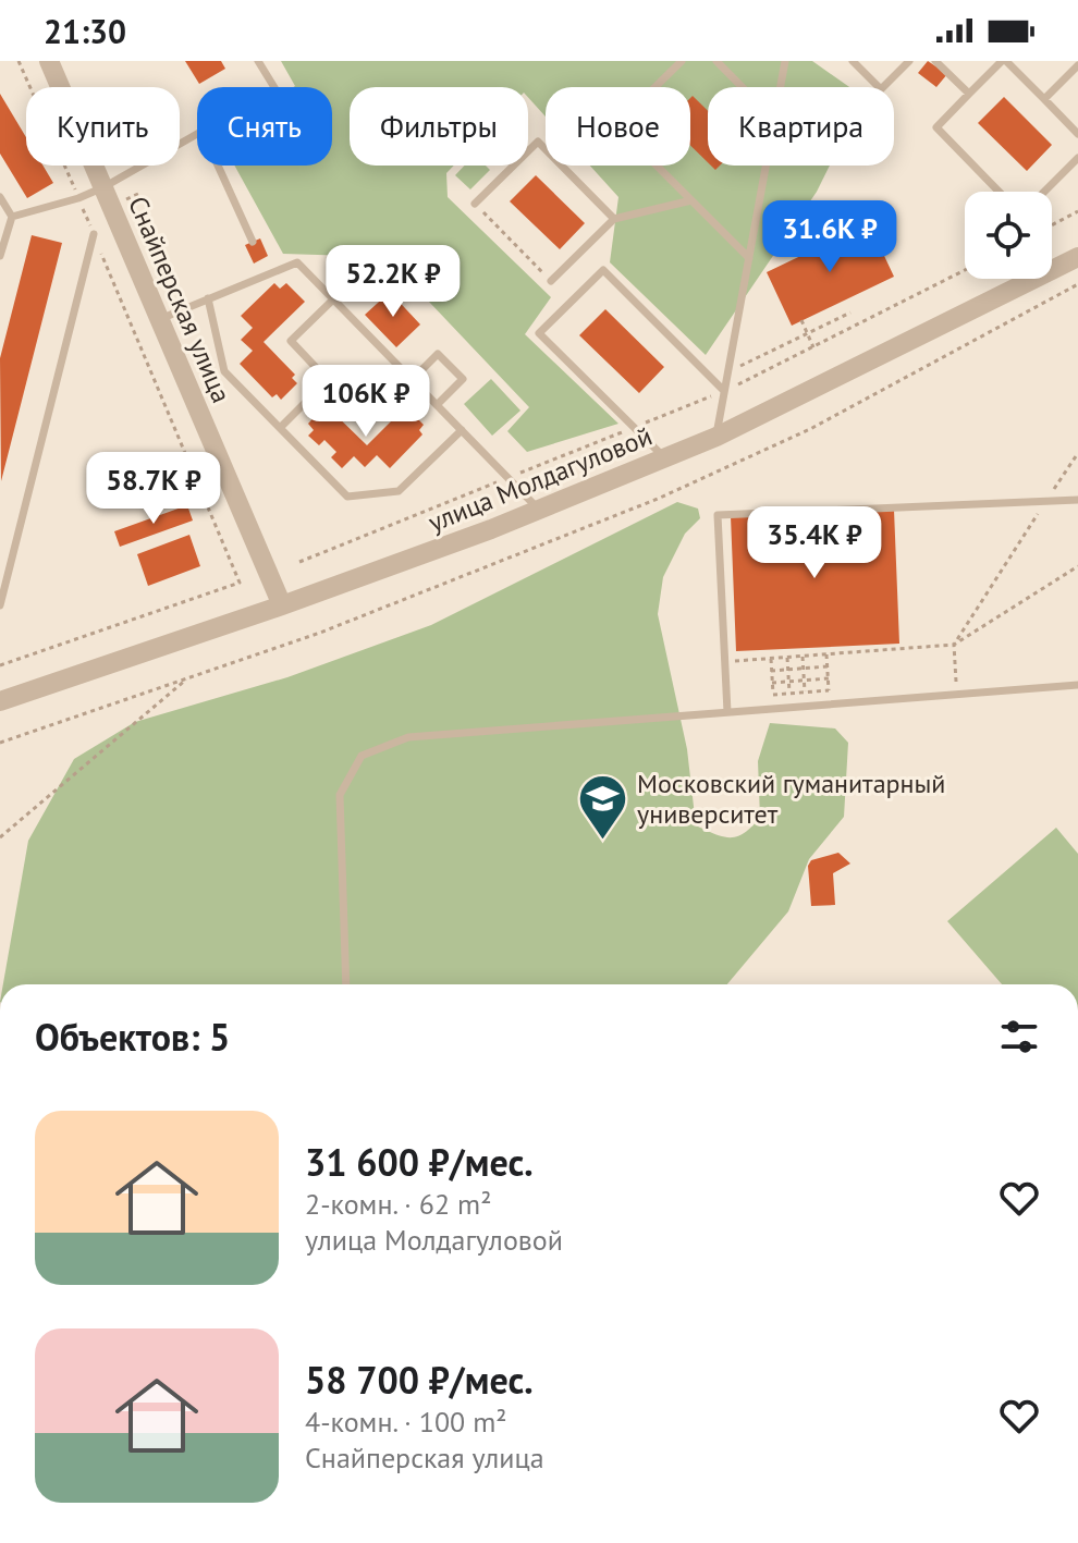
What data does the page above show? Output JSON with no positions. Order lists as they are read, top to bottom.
{
  "streets": {
    "street": ["Снайперская улица", "улица Молдагуловой"]
  },
  "crossings": [
    ["Снайперская улица", "улица Молдагуловой"]
  ],
  "places": {
    "school or university": ["Московский гуманитарный университет"]
  },
  "page": {
    "status": "21:30",
    "chip": [
      "Купить",
      "Снять",
      "Фильтры",
      "Новое",
      "Квартира"
    ],
    "price": [
      "31.6K ₽",
      "52.2K ₽",
      "106K ₽",
      "58.7K ₽",
      "35.4K ₽"
    ],
    "heading": "Объектов: 5",
    "list": [
      {
        "name": "31 600 ₽/мес.",
        "note": "2-комн. · 62 m² · улица Молдагуловой"
      },
      {
        "name": "58 700 ₽/мес.",
        "note": "4-комн. · 100 m² · Снайперская улица"
      }
    ]
  }
}
